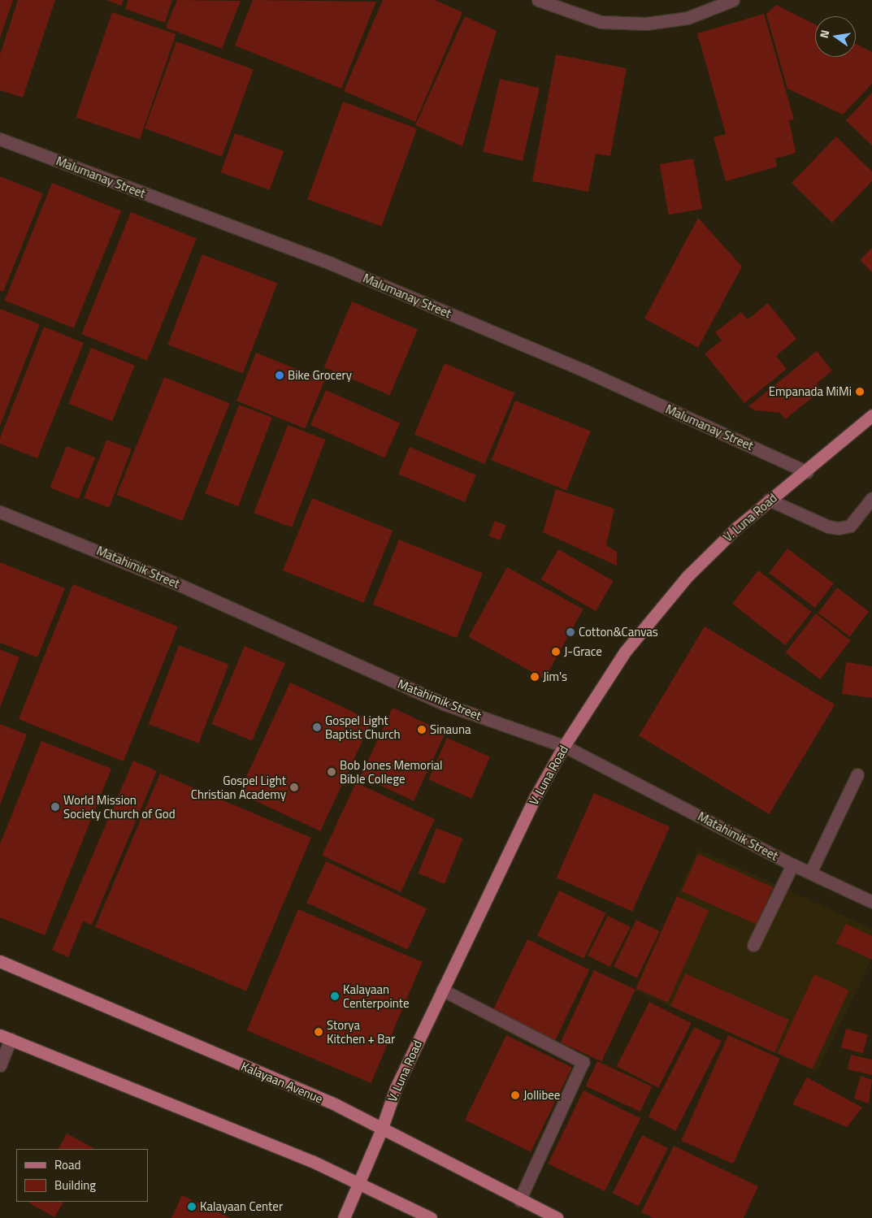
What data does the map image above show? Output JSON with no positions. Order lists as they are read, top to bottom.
{
  "streets": {
    "main road": ["V. Luna Road", "Kalayaan Avenue"],
    "street": ["Malumanay Street", "Matahimik Street"]
  },
  "crossings": [
    ["Malumanay Street", "V. Luna Road"],
    ["V. Luna Road", "Matahimik Street"],
    ["V. Luna Road", "Kalayaan Avenue"]
  ],
  "places": [
    "Bike Grocery",
    "Empanada MiMi",
    "Cotton&Canvas",
    "J-Grace",
    "Jim's",
    "Gospel Light Baptist Church",
    "Sinauna",
    "Bob Jones Memorial Bible College",
    "Gospel Light Christian Academy",
    "World Mission Society Church of God",
    "Kalayaan Centerpointe",
    "Storya Kitchen + Bar",
    "Jollibee",
    "Kalayaan Center"
  ],
  "legend": ["Road", "Building"],
  "north": "left"
}
